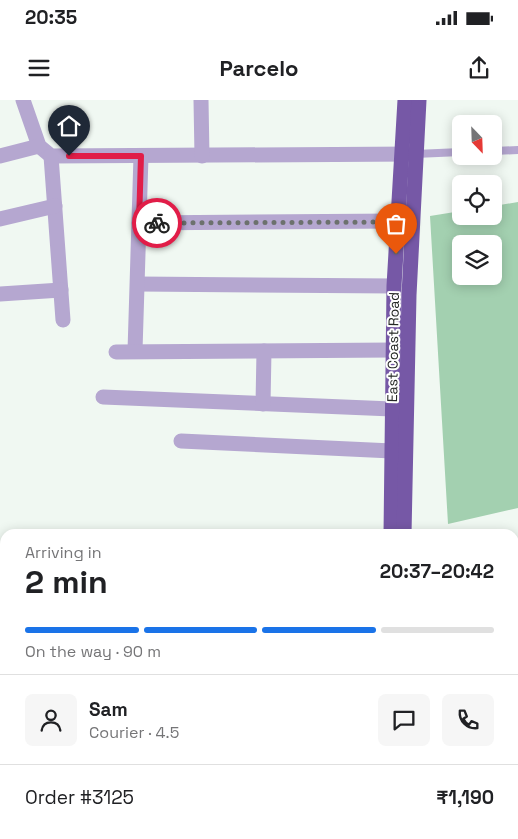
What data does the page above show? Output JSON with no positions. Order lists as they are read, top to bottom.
{
  "streets": {
    "highway": ["East Coast Road"]
  },
  "north": "bottom right",
  "page": {
    "status": "20:35",
    "header": "Parcelo",
    "heading": ["2 min", "Arriving in", "20:37–20:42"],
    "panel": [
      "Sam",
      "Courier · 4.5",
      "Order #3125",
      "₹1,190"
    ],
    "bar": "On the way · 90 m"
  }
}
